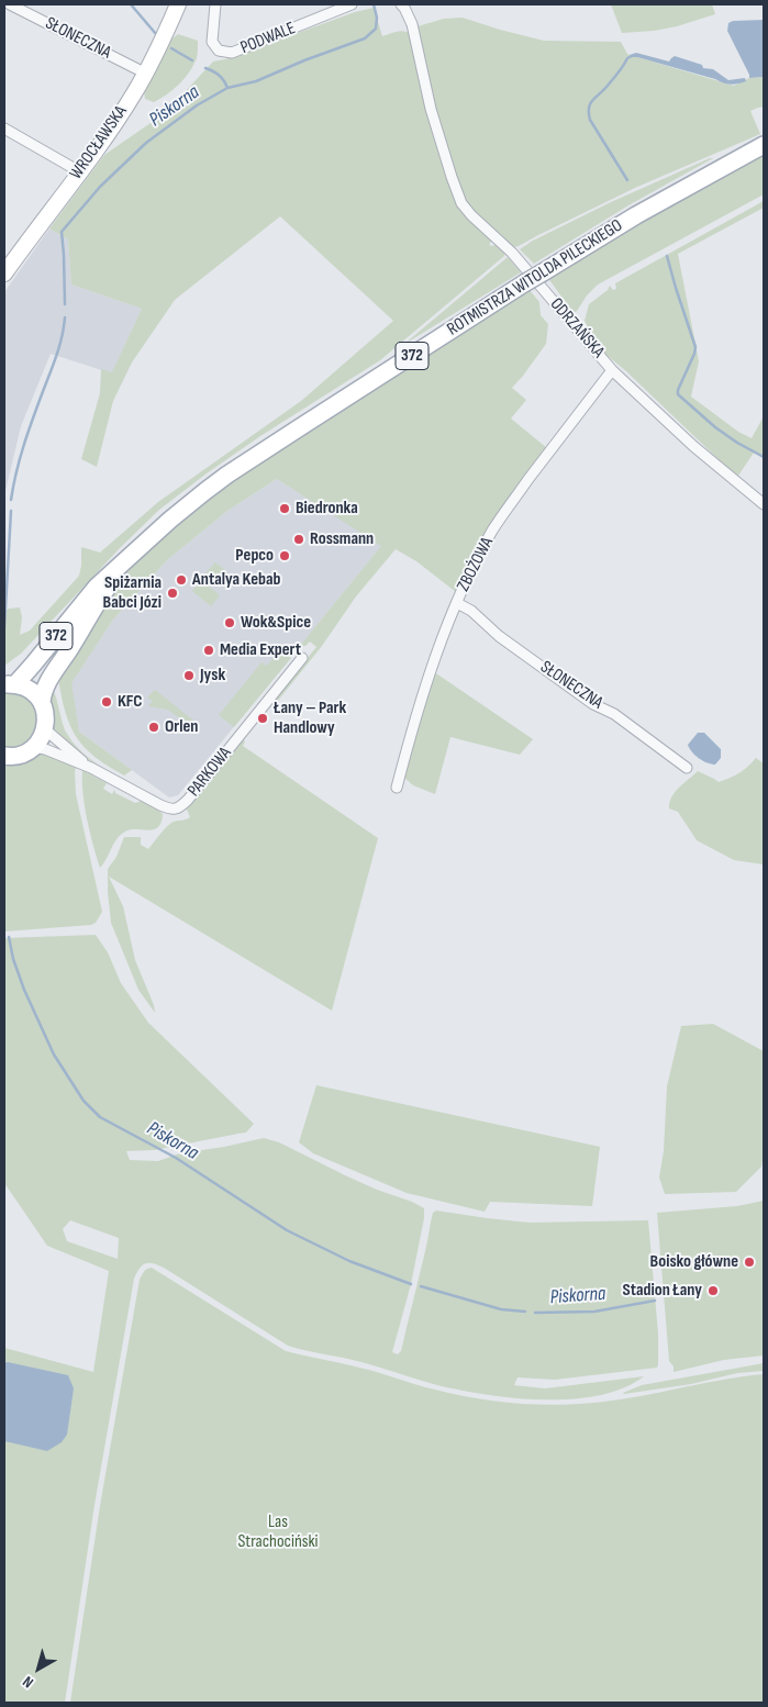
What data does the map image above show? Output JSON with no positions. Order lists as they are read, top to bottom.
{
  "streets": {
    "main road": ["WROCŁAWSKA", "ROTMISTRZA WITOLDA PILECKIEGO", "372"],
    "street": [
      "SŁONECZNA",
      "PODWALE",
      "ODRZAŃSKA",
      "ZBOŻOWA",
      "PARKOWA"
    ]
  },
  "crossings": [
    ["SŁONECZNA", "WROCŁAWSKA"],
    ["SŁONECZNA", "ZBOŻOWA"],
    ["ROTMISTRZA WITOLDA PILECKIEGO", "372"],
    ["ODRZAŃSKA", "ZBOŻOWA"]
  ],
  "water": ["Piskorna"],
  "parks": ["Las Strachociński"],
  "places": [
    "Biedronka",
    "Rossmann",
    "Pepco",
    "Antalya Kebab",
    "Spiżarnia Babci Józi",
    "Wok&Spice",
    "Media Expert",
    "Jysk",
    "KFC",
    "Łany – Park Handlowy",
    "Orlen",
    "Boisko główne",
    "Stadion Łany"
  ],
  "north": "bottom left"
}
